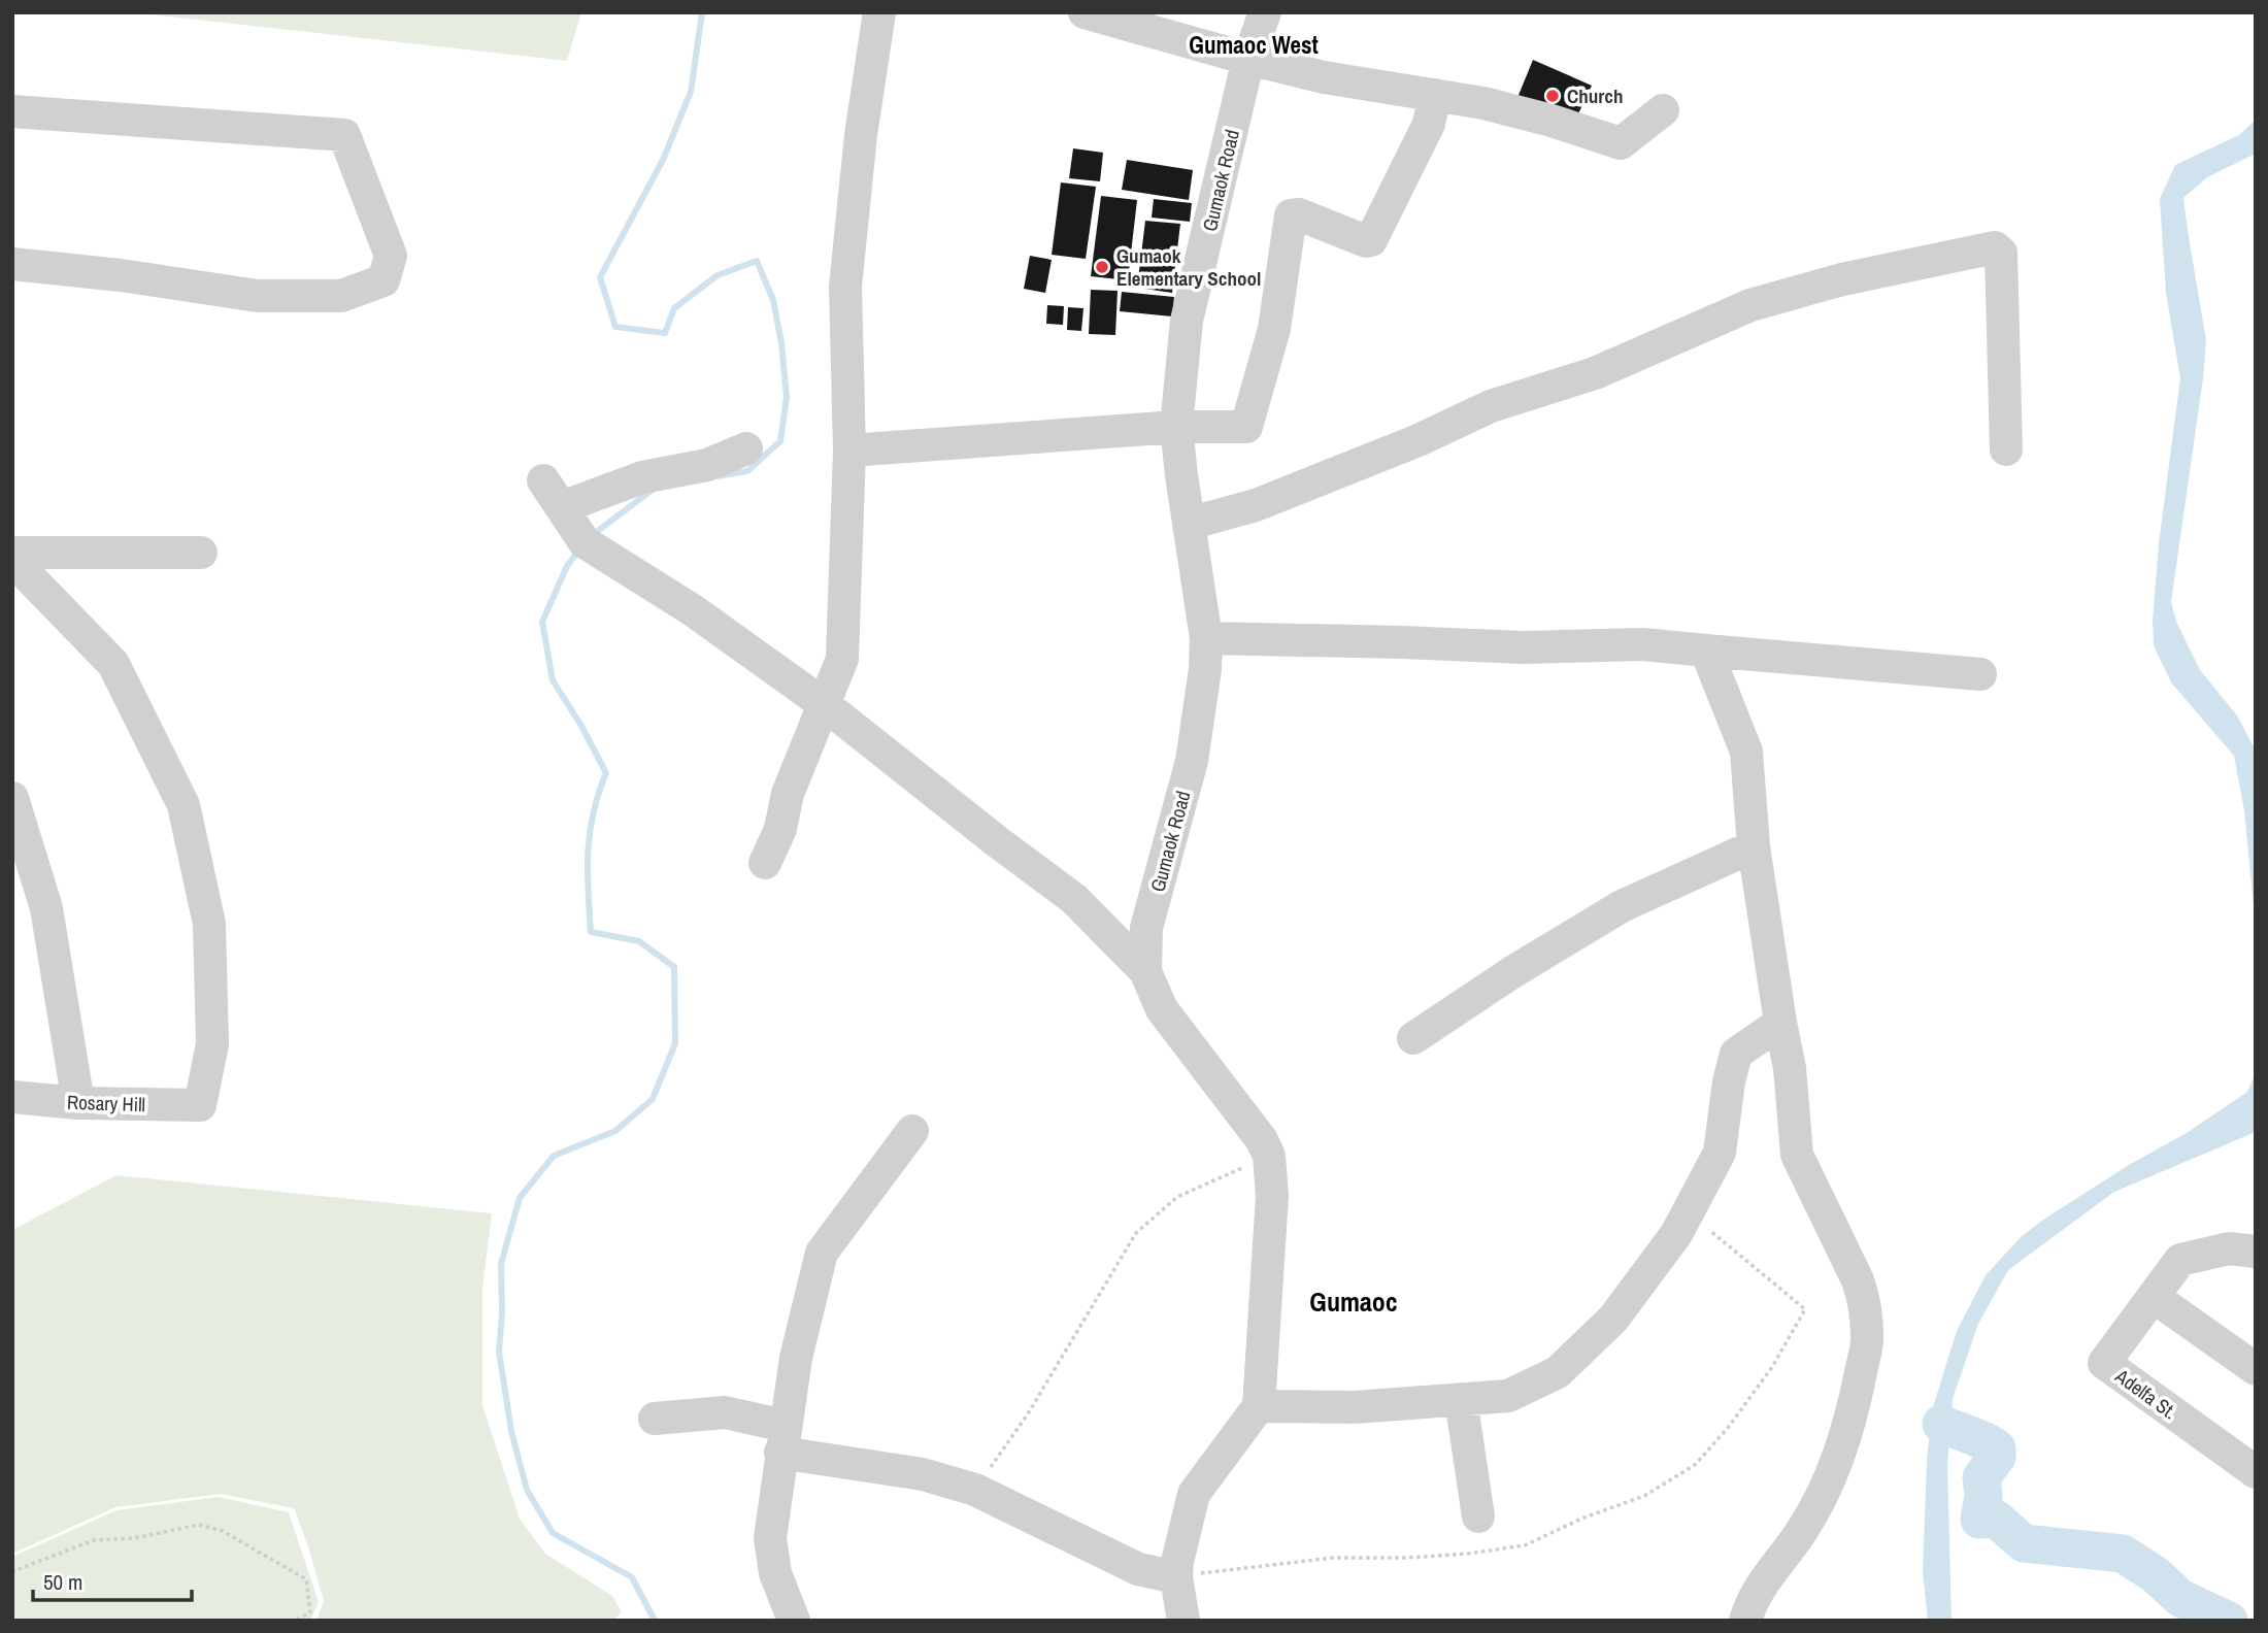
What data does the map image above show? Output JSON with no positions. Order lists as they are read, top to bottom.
{
  "streets": {
    "street": ["Gumaok Road", "Rosary Hill", "Adelfa St."]
  },
  "districts": ["Gumaoc West", "Gumaoc"],
  "places": ["Church", "Gumaok Elementary School"],
  "scale_bar": "50 m"
}
